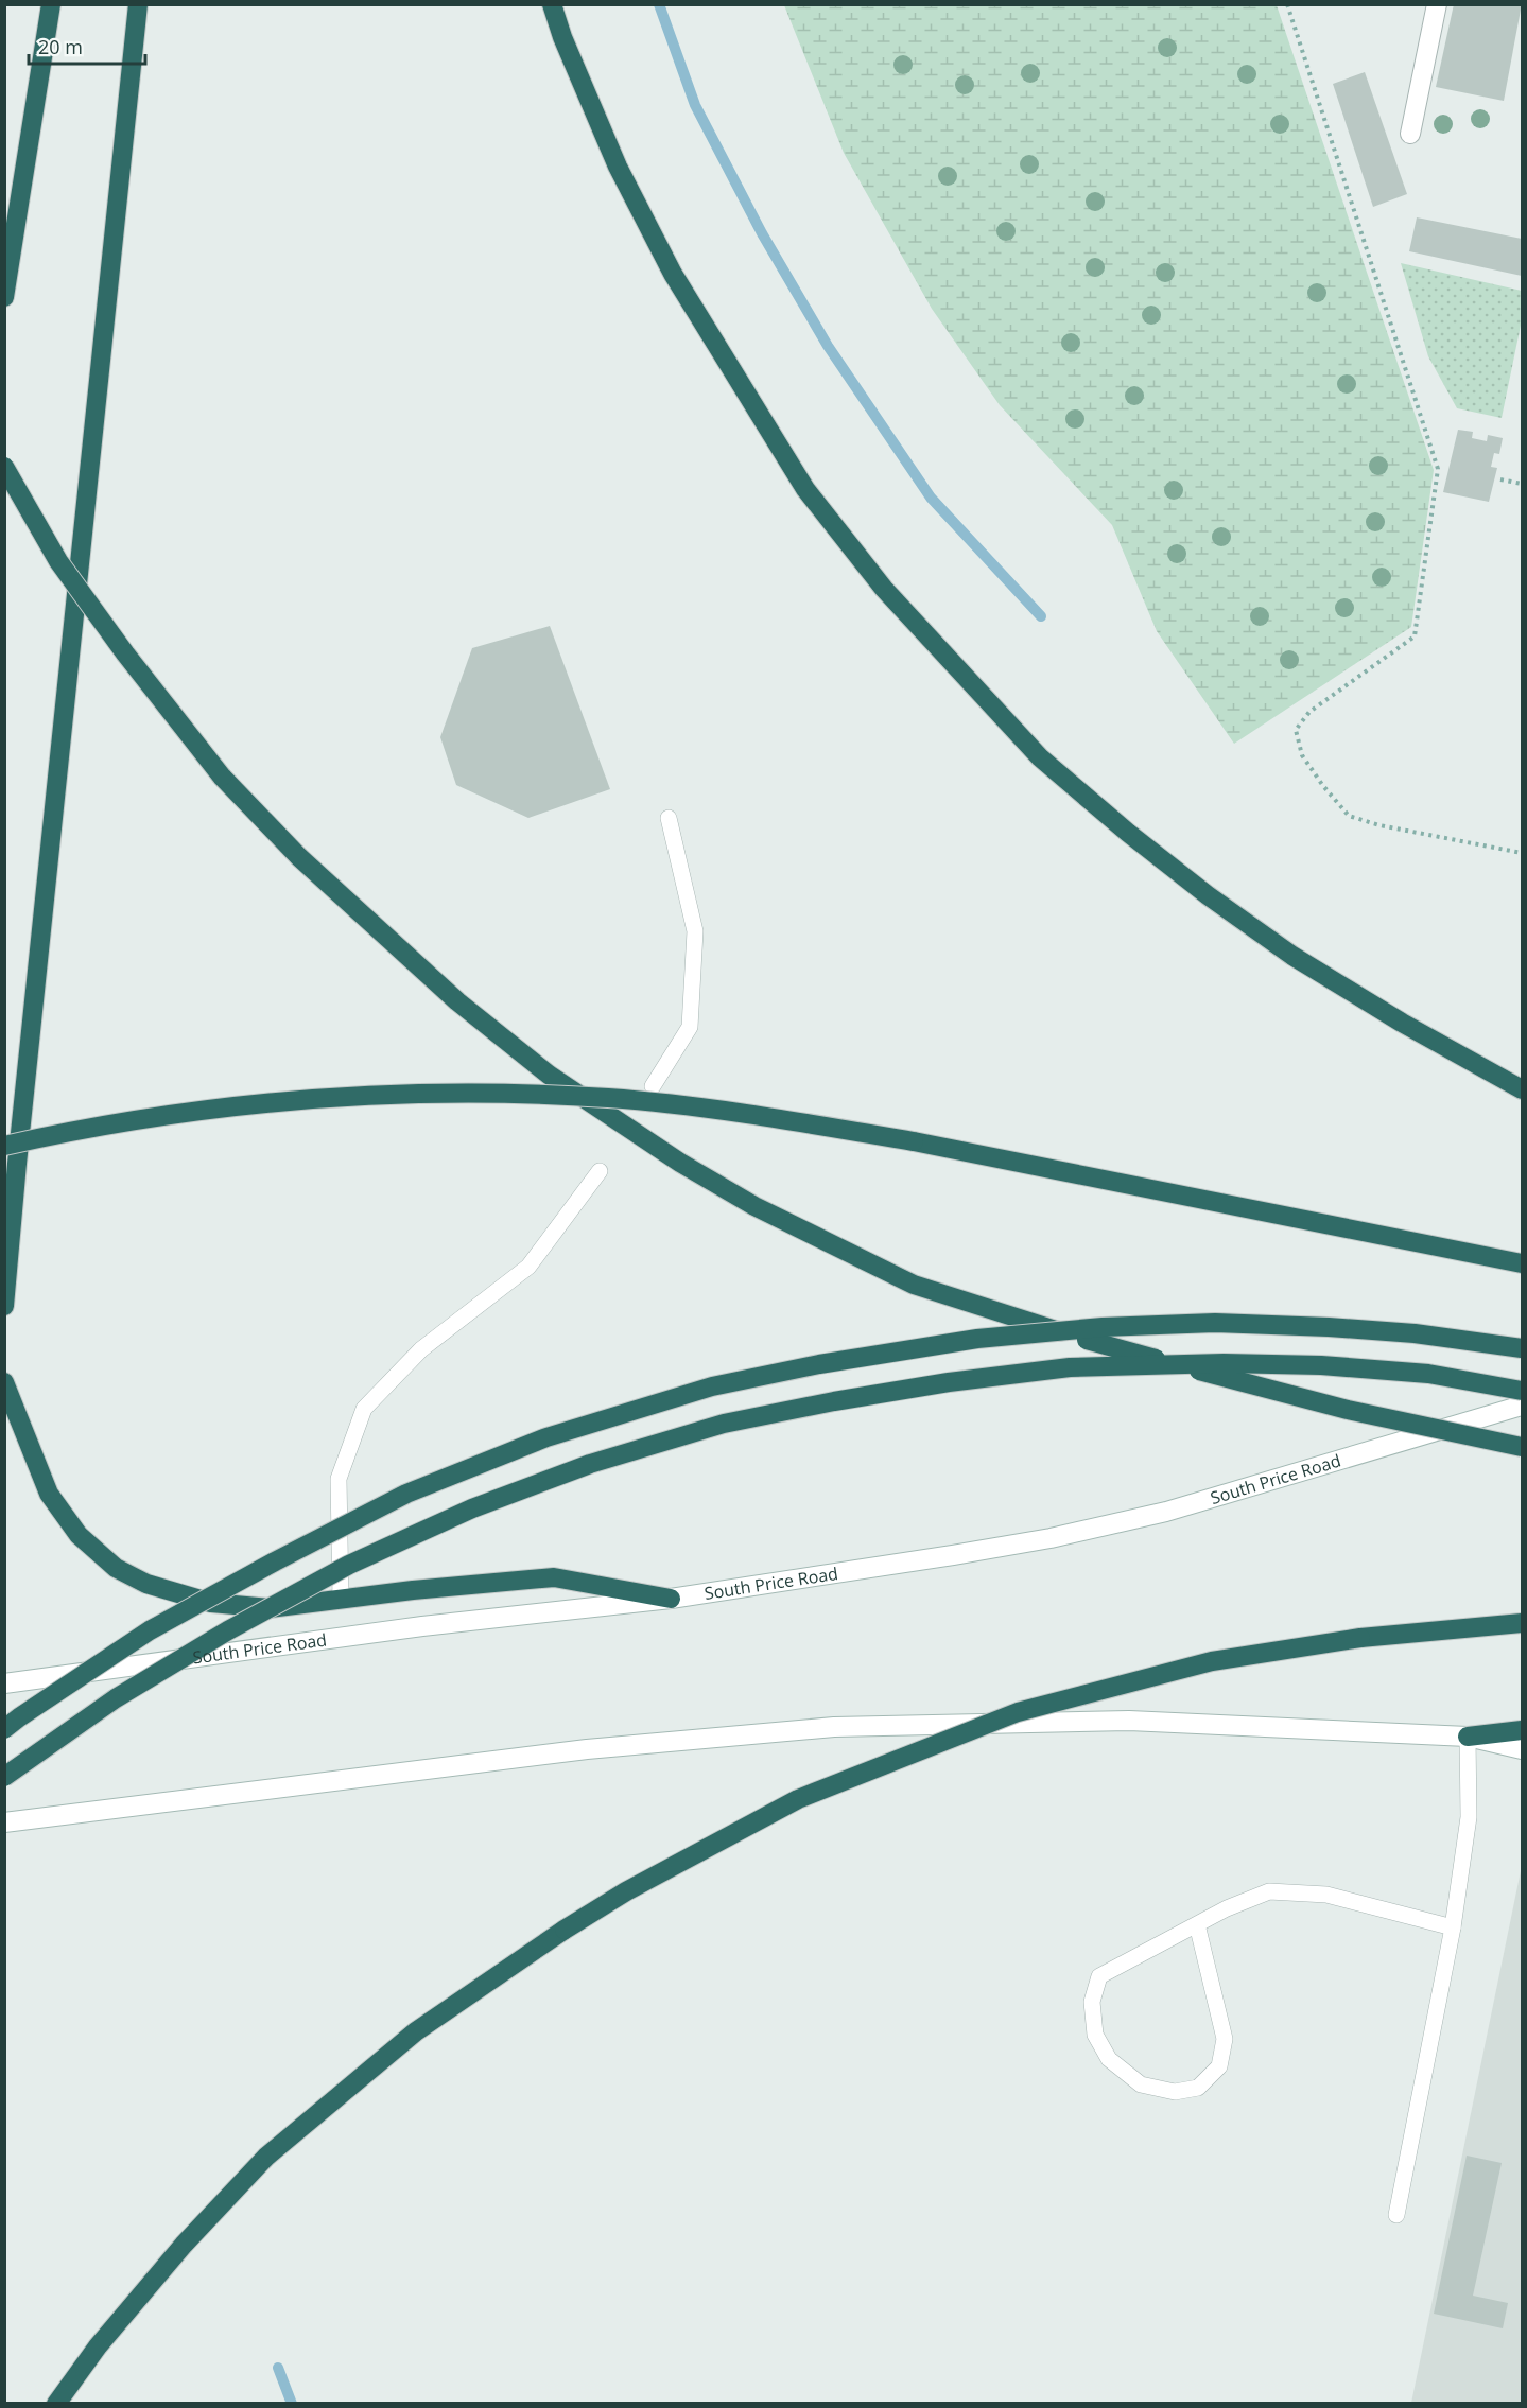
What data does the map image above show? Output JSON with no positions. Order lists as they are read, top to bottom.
{
  "streets": {
    "main road": ["South Price Road"]
  },
  "scale_bar": "20 m"
}
